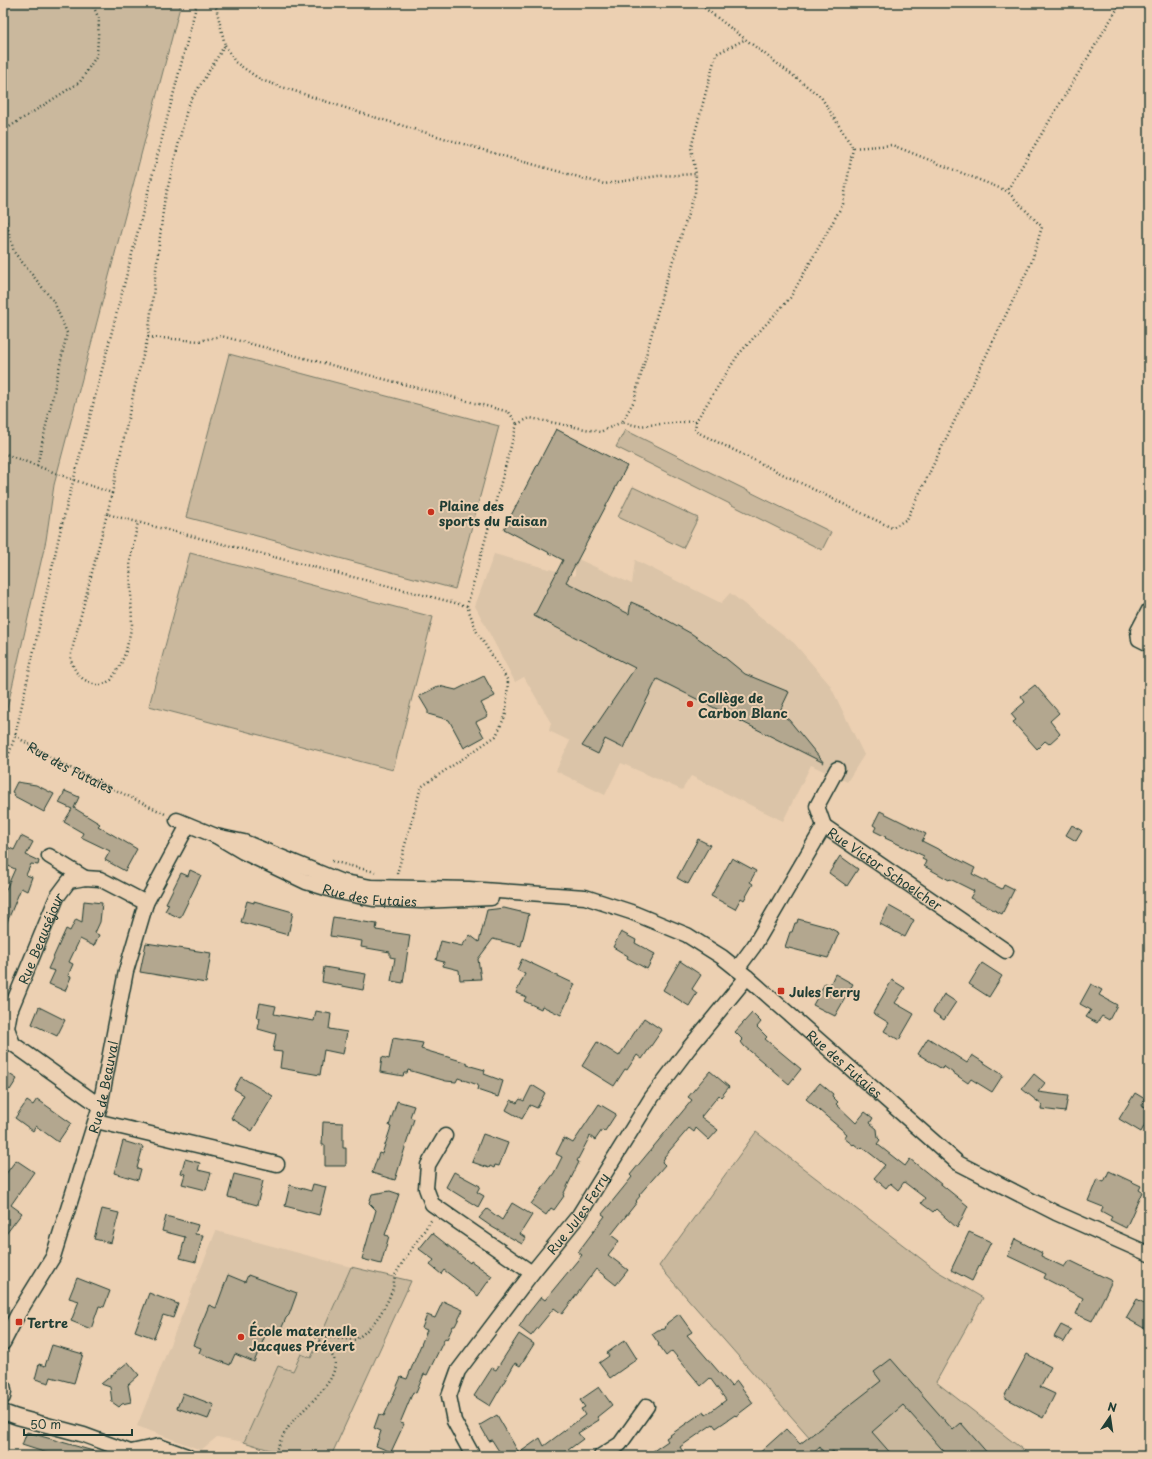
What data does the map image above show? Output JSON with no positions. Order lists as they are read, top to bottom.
{
  "streets": {
    "street": [
      "Rue des Futaies",
      "Rue Victor Schoelcher",
      "Rue Beauséjour",
      "Rue de Beauval",
      "Rue Jules Ferry"
    ]
  },
  "crossings": [
    ["Rue des Futaies", "Rue Victor Schoelcher"],
    ["Rue des Futaies", "Rue de Beauval"],
    ["Rue des Futaies", "Rue Jules Ferry"],
    ["Rue Victor Schoelcher", "Rue Jules Ferry"],
    ["Rue Beauséjour", "Rue de Beauval"]
  ],
  "places": {
    "other": ["Plaine des sports du Faisan", "Collège de Carbon Blanc", "École maternelle Jacques Prévert"],
    "transit": ["Jules Ferry", "Tertre"]
  },
  "scale_bar": "50 m",
  "north": "top"
}
